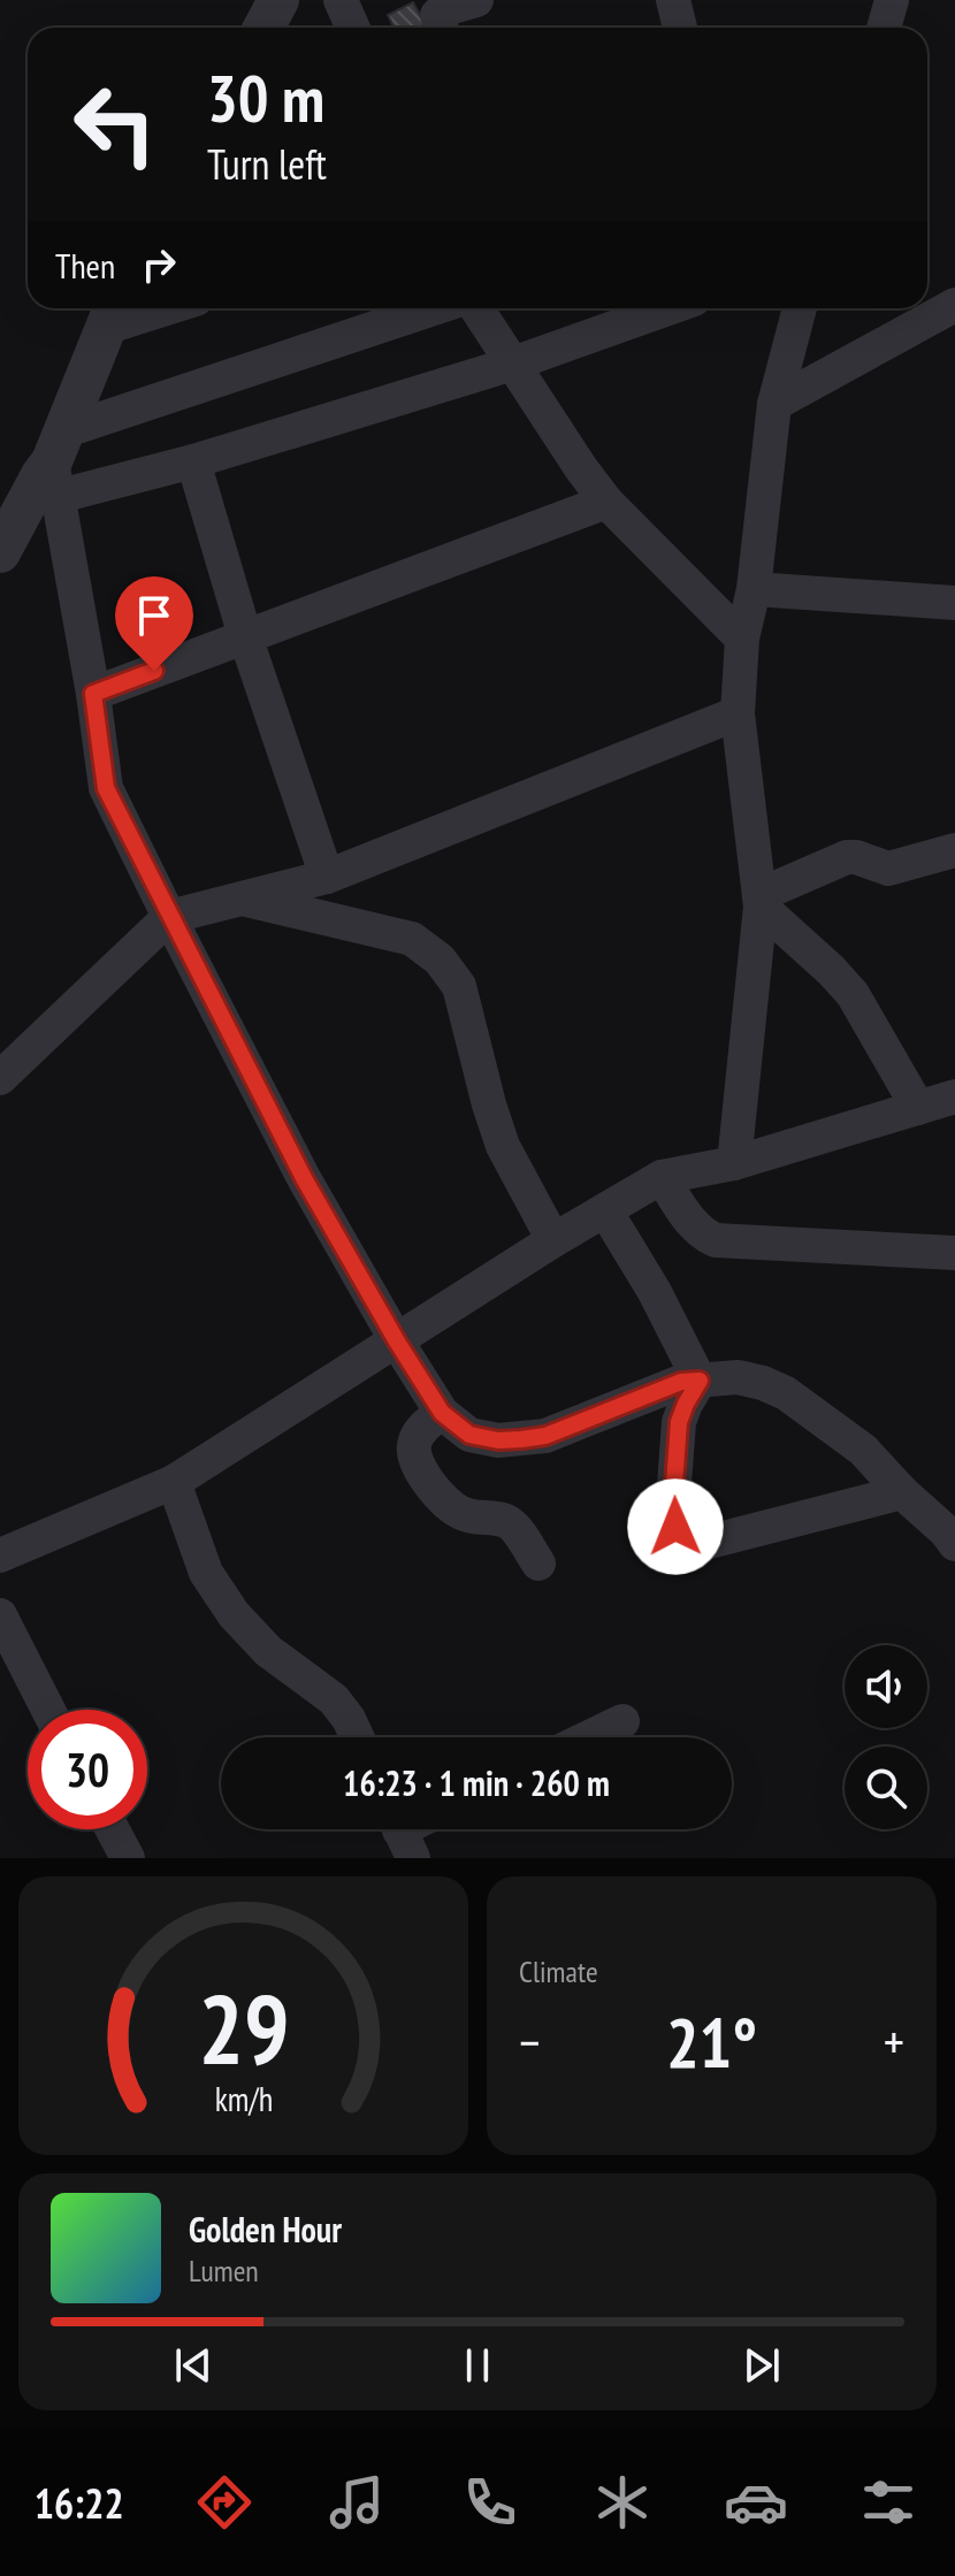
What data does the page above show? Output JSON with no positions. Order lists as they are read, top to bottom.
{
  "page": {
    "turn": ["30 m", "Turn left"],
    "then": "Then",
    "limit": "30",
    "trip": "16:23 · 1 min · 260 m",
    "tile": "Climate",
    "heat": ["−", "21°", "+"],
    "song": ["Golden Hour", "Lumen"],
    "tabs": "16:22",
    "gauge": ["29", "km/h"]
  }
}
